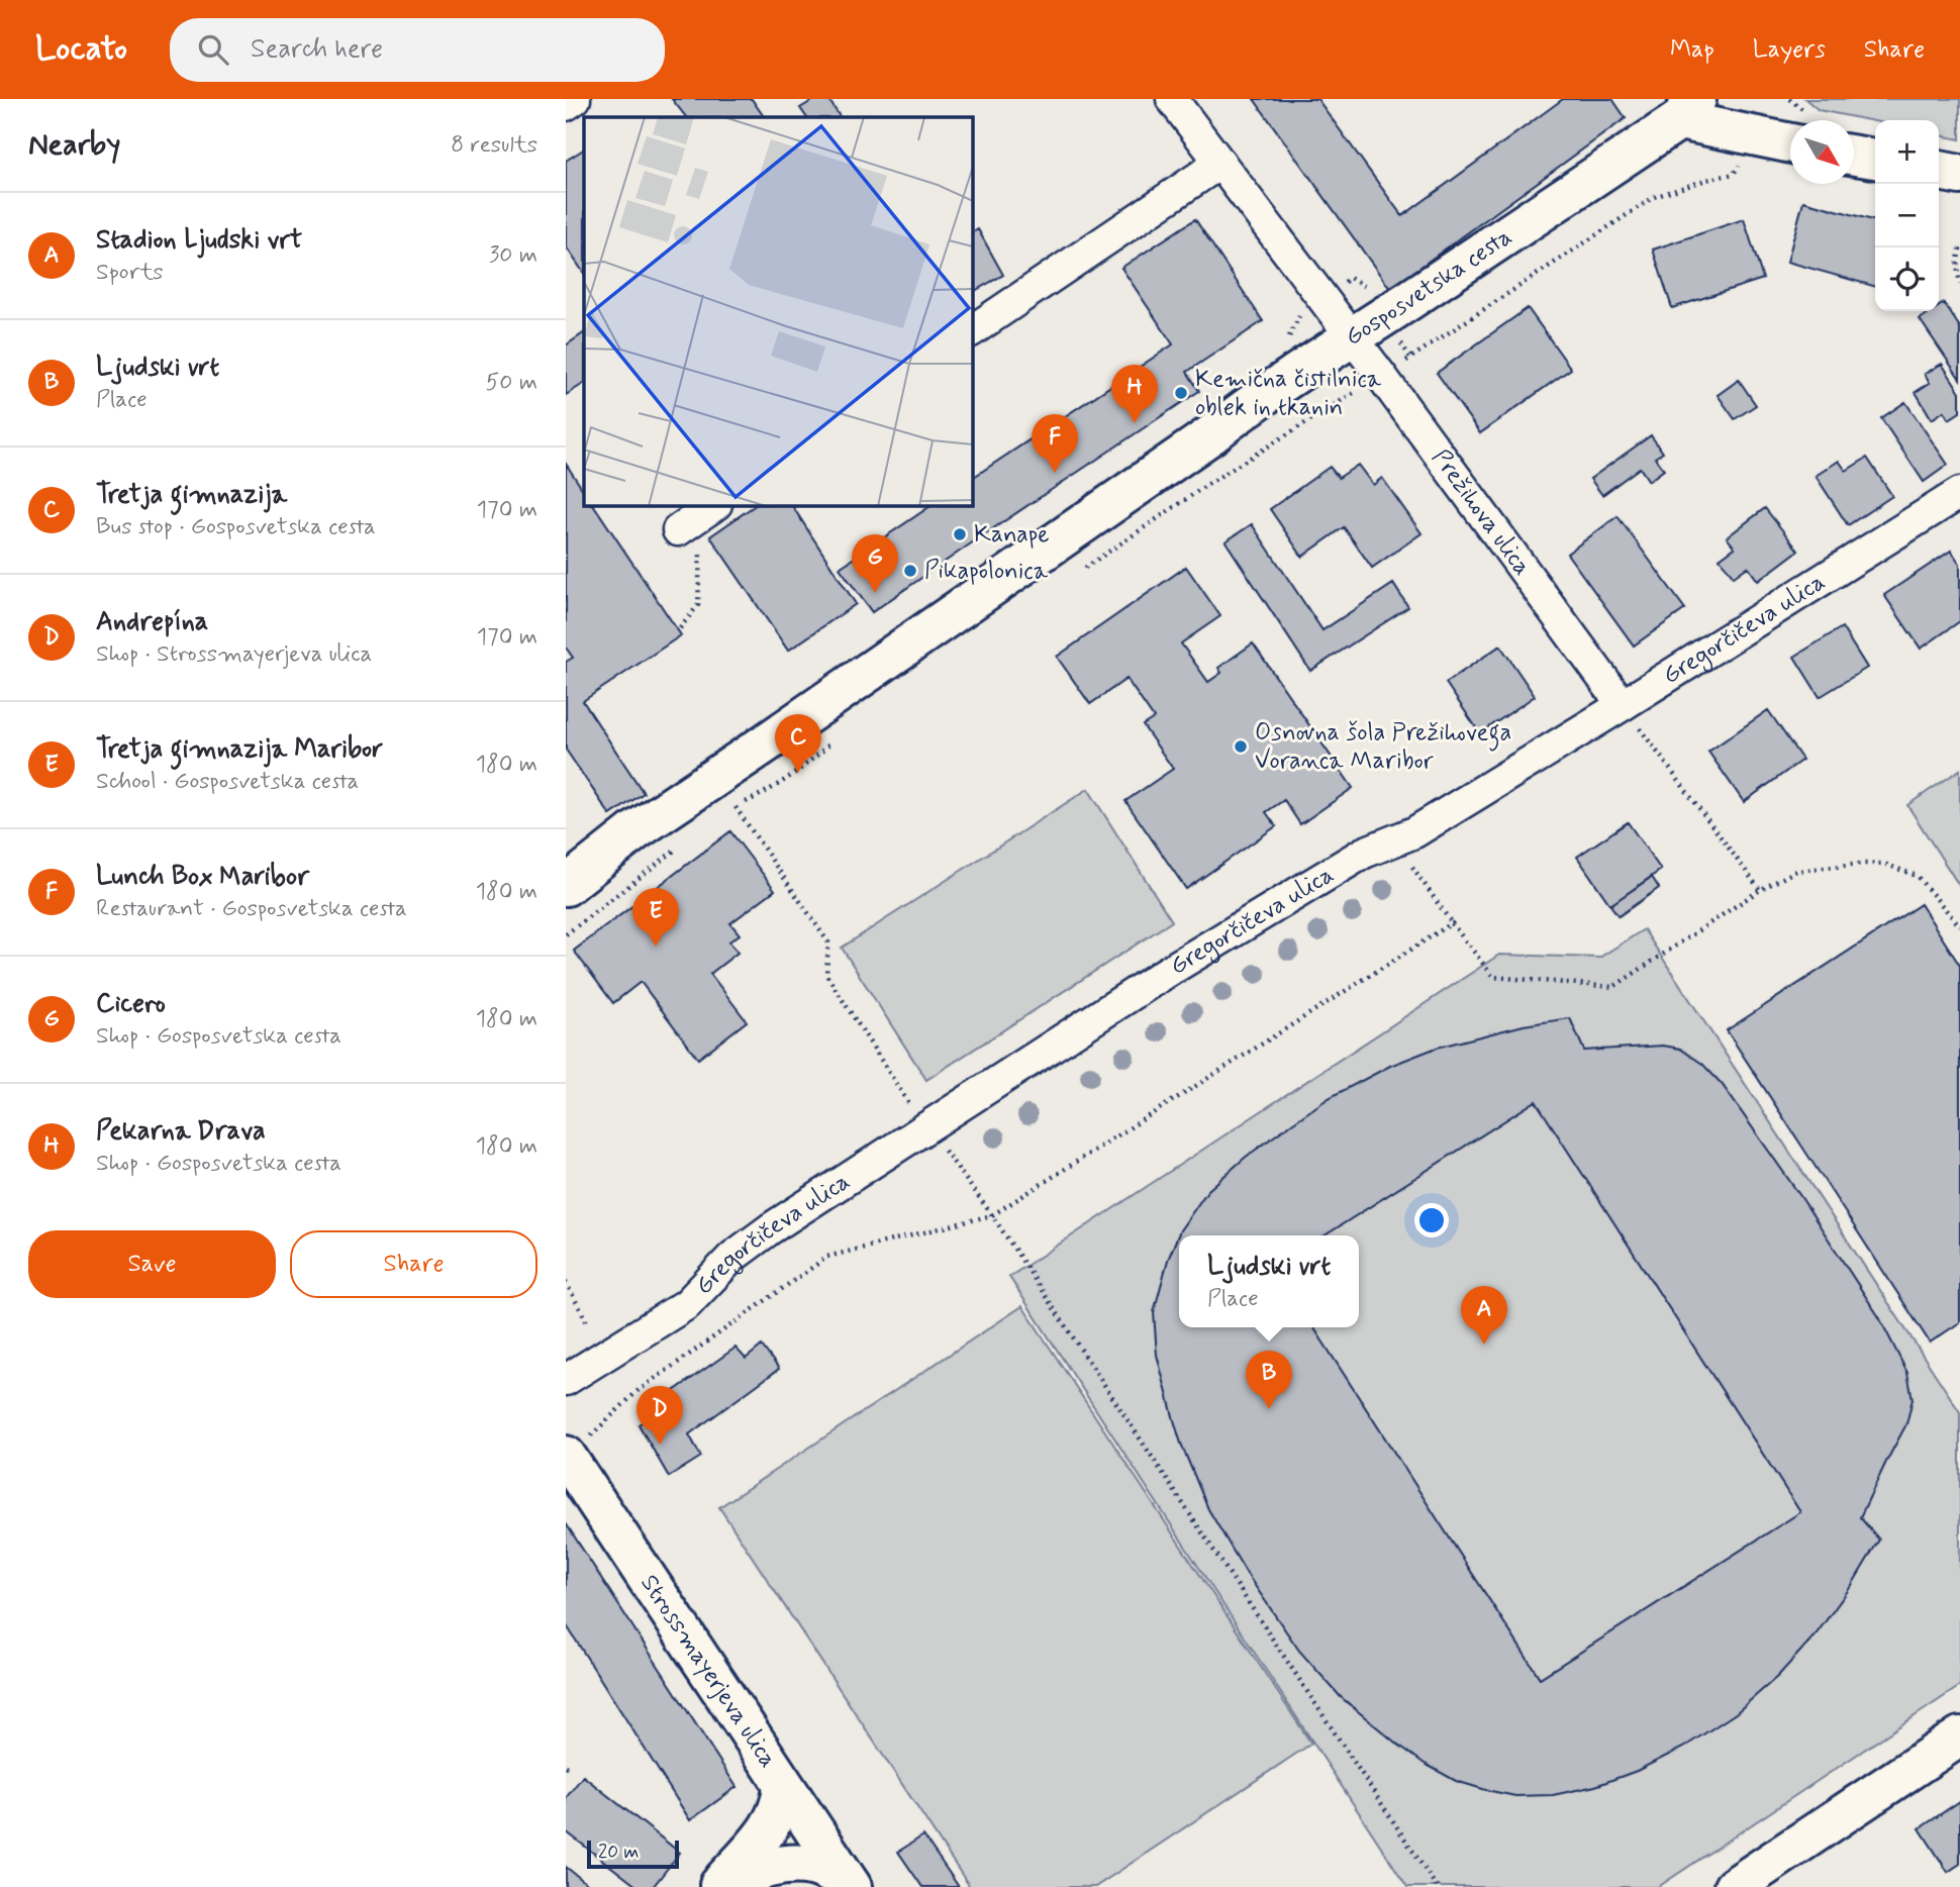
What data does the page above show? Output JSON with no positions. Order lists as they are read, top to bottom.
{
  "streets": {
    "street": [
      "Gosposvetska cesta",
      "Prežihova ulica",
      "Gregorčičeva ulica",
      "Strossmayerjeva ulica"
    ]
  },
  "crossings": [
    ["Gosposvetska cesta", "Prežihova ulica"],
    ["Prežihova ulica", "Gregorčičeva ulica"]
  ],
  "places": [
    "Kemična čistilnica oblek in tkanin",
    "Kanape",
    "Pikapolonica",
    "Osnovna šola Prežihovega Voranca Maribor"
  ],
  "scale_bar": "20 m",
  "north": "bottom right",
  "page": {
    "header": "Locato",
    "search": "Search here",
    "nav": ["Map", "Layers", "Share"],
    "heading": ["Nearby", "8 results"],
    "map_buttons": ["+", "−"],
    "list": [
      {
        "mark": "A",
        "name": "Stadion Ljudski vrt",
        "note": "Sports",
        "value": "30 m"
      },
      {
        "mark": "B",
        "name": "Ljudski vrt",
        "note": "Place",
        "value": "50 m"
      },
      {
        "mark": "C",
        "name": "Tretja gimnazija",
        "note": "Bus stop · Gosposvetska cesta",
        "value": "170 m"
      },
      {
        "mark": "D",
        "name": "Andrepína",
        "note": "Shop · Strossmayerjeva ulica",
        "value": "170 m"
      },
      {
        "mark": "E",
        "name": "Tretja gimnazija Maribor",
        "note": "School · Gosposvetska cesta",
        "value": "180 m"
      },
      {
        "mark": "F",
        "name": "Lunch Box Maribor",
        "note": "Restaurant · Gosposvetska cesta",
        "value": "180 m"
      },
      {
        "mark": "G",
        "name": "Cicero",
        "note": "Shop · Gosposvetska cesta",
        "value": "180 m"
      },
      {
        "mark": "H",
        "name": "Pekarna Drava",
        "note": "Shop · Gosposvetska cesta",
        "value": "180 m"
      }
    ],
    "pins": [
      "H",
      "F",
      "G",
      "C",
      "E",
      "A",
      "B",
      "D"
    ],
    "buttons": ["Save", "Share"],
    "popup": ["Ljudski vrt", "Place"],
    "scale": "20 m"
  }
}
